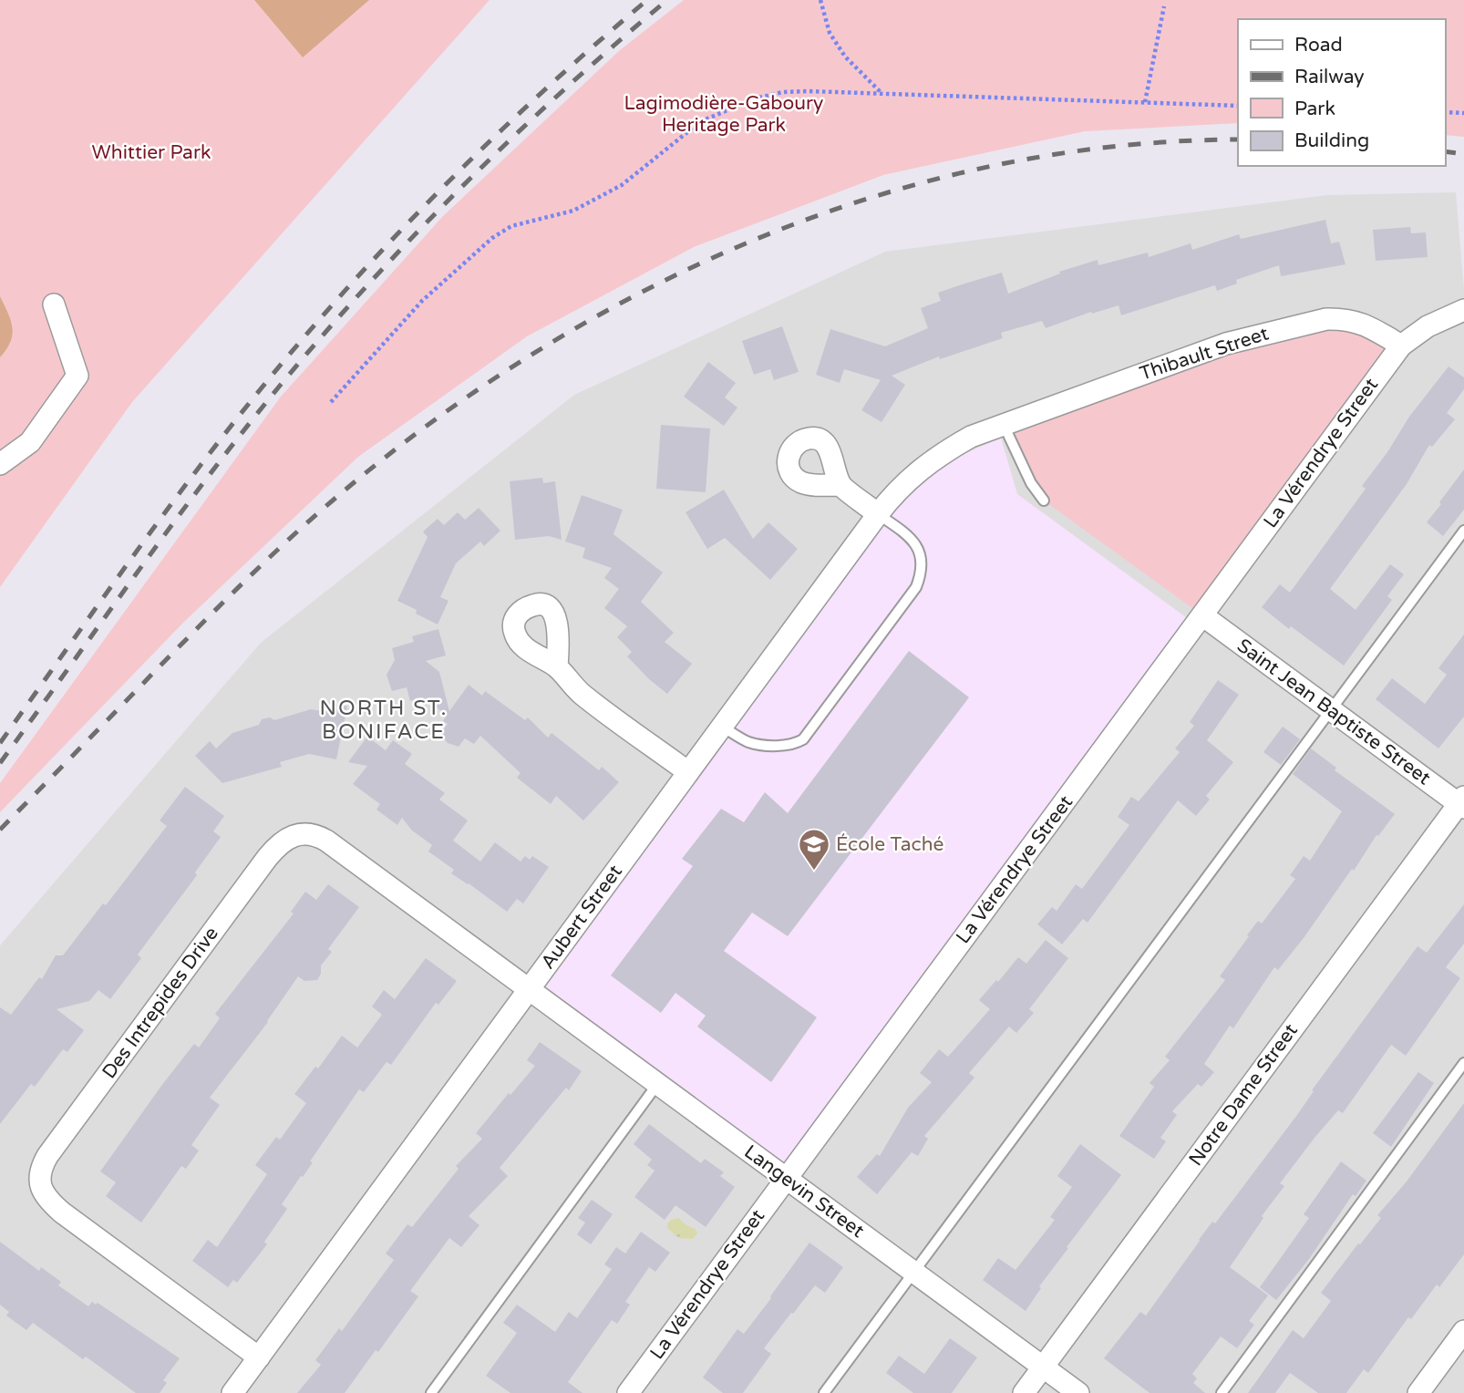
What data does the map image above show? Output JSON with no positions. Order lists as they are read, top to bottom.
{
  "streets": {
    "street": [
      "Thibault Street",
      "La Vérendrye Street",
      "Saint Jean Baptiste Street",
      "Aubert Street",
      "Des Intrepides Drive",
      "Notre Dame Street",
      "Langevin Street"
    ]
  },
  "crossings": [
    ["Thibault Street", "La Vérendrye Street"],
    ["Thibault Street", "Aubert Street"],
    ["La Vérendrye Street", "Saint Jean Baptiste Street"],
    ["La Vérendrye Street", "Langevin Street"],
    ["Saint Jean Baptiste Street", "Notre Dame Street"],
    ["Aubert Street", "Des Intrepides Drive"],
    ["Aubert Street", "Langevin Street"],
    ["Des Intrepides Drive", "Langevin Street"],
    ["Notre Dame Street", "Langevin Street"]
  ],
  "districts": ["NORTH ST. BONIFACE"],
  "parks": ["Lagimodière-Gaboury Heritage Park", "Whittier Park"],
  "places": {
    "school or university": ["École Taché"]
  },
  "legend": [
    "Road",
    "Railway",
    "Park",
    "Building"
  ]
}
